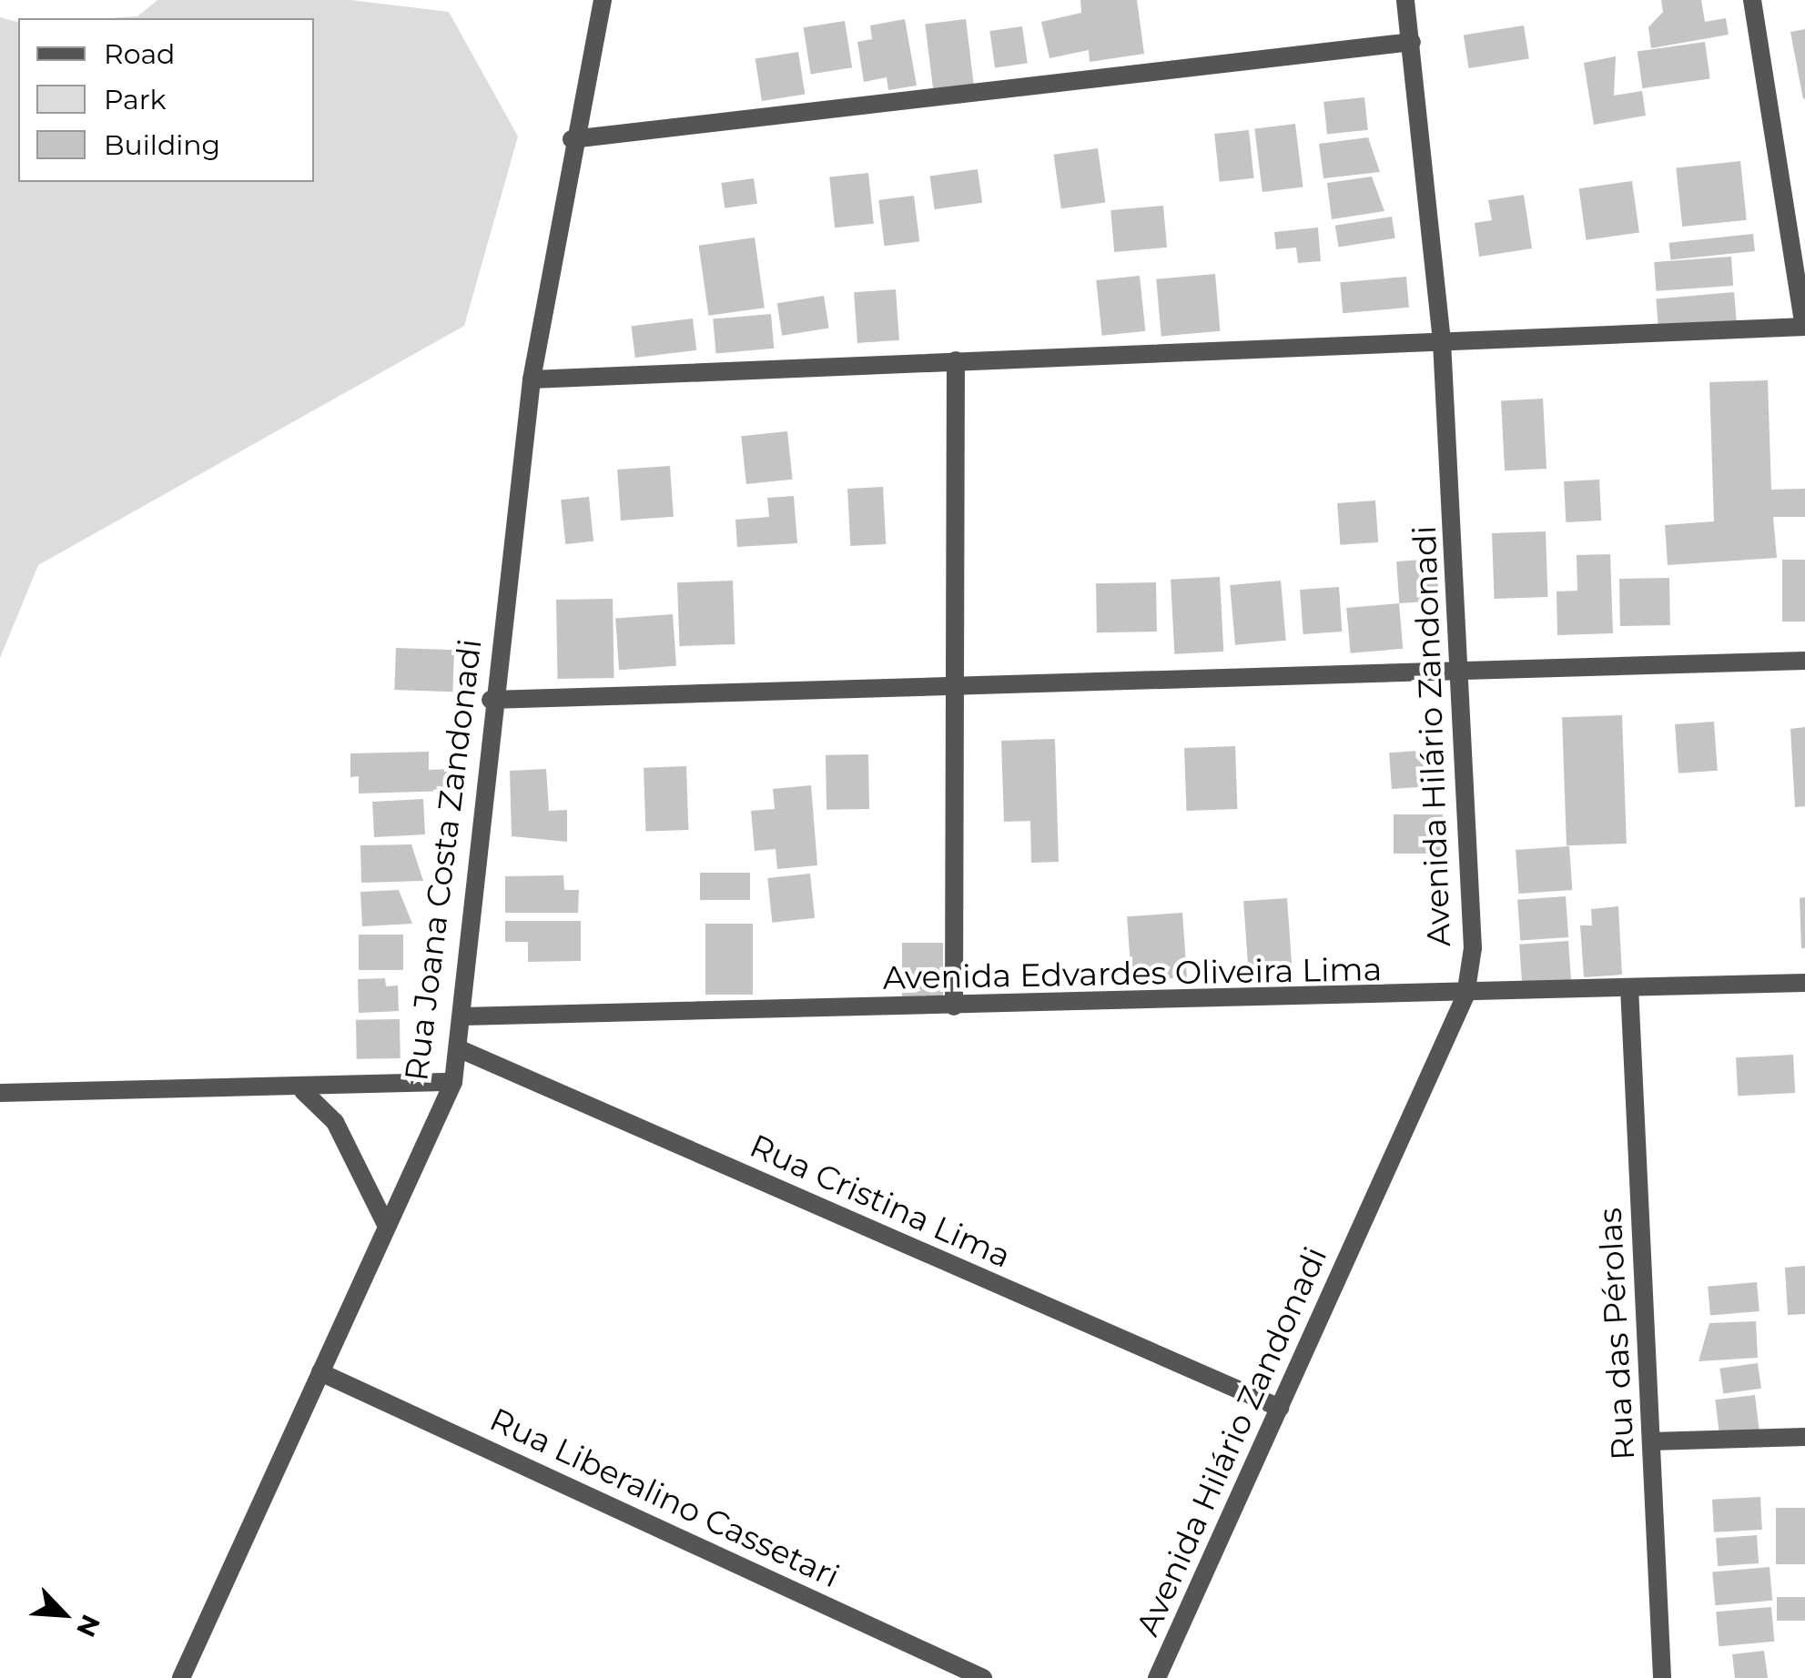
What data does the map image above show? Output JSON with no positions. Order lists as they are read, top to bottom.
{
  "streets": {
    "street": [
      "Avenida Hilário Zandonadi",
      "Rua Joana Costa Zandonadi",
      "Avenida Edvardes Oliveira Lima",
      "Rua Cristina Lima",
      "Rua das Pérolas",
      "Rua Liberalino Cassetari"
    ]
  },
  "crossings": [
    ["Avenida Hilário Zandonadi", "Avenida Edvardes Oliveira Lima"],
    ["Avenida Hilário Zandonadi", "Rua Cristina Lima"],
    ["Rua Joana Costa Zandonadi", "Avenida Edvardes Oliveira Lima"],
    ["Rua Joana Costa Zandonadi", "Rua Cristina Lima"],
    ["Rua Joana Costa Zandonadi", "Rua Liberalino Cassetari"],
    ["Avenida Edvardes Oliveira Lima", "Rua das Pérolas"]
  ],
  "legend": ["Road", "Park", "Building"],
  "north": "bottom right"
}
